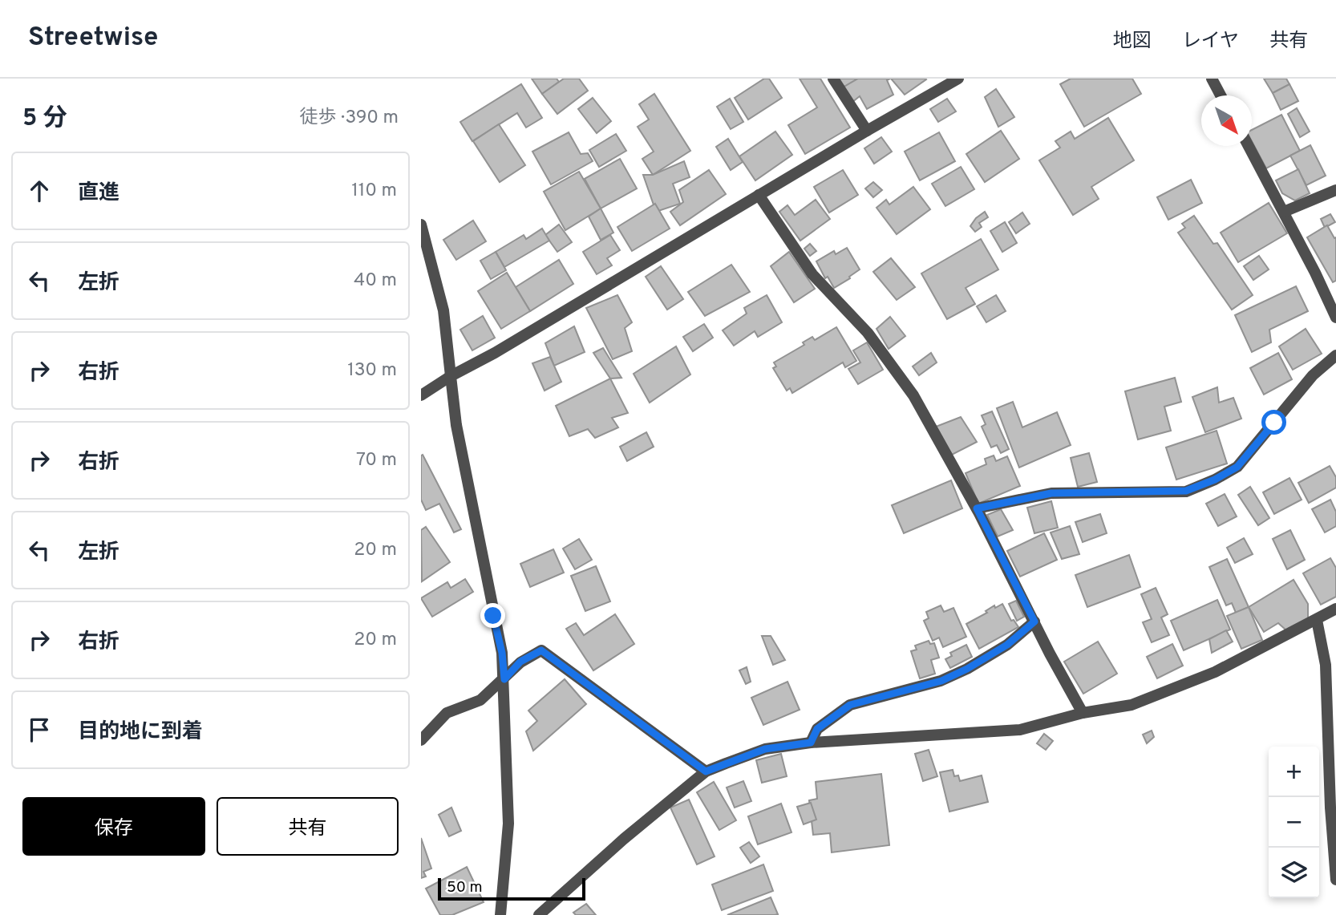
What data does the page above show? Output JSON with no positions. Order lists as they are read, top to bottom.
{
  "scale_bar": "50 m",
  "north": "bottom right",
  "page": {
    "header": "Streetwise",
    "nav": ["地図", "レイヤ", "共有"],
    "heading": ["5 分", "徒歩 · 390 m"],
    "list": [
      ["直進", "110 m"],
      ["左折", "40 m"],
      ["右折", "130 m"],
      ["右折", "70 m"],
      ["左折", "20 m"],
      ["右折", "20 m"],
      "目的地に到着"
    ],
    "map_buttons": ["+", "−"],
    "buttons": ["保存", "共有"],
    "scale": "50 m"
  }
}
